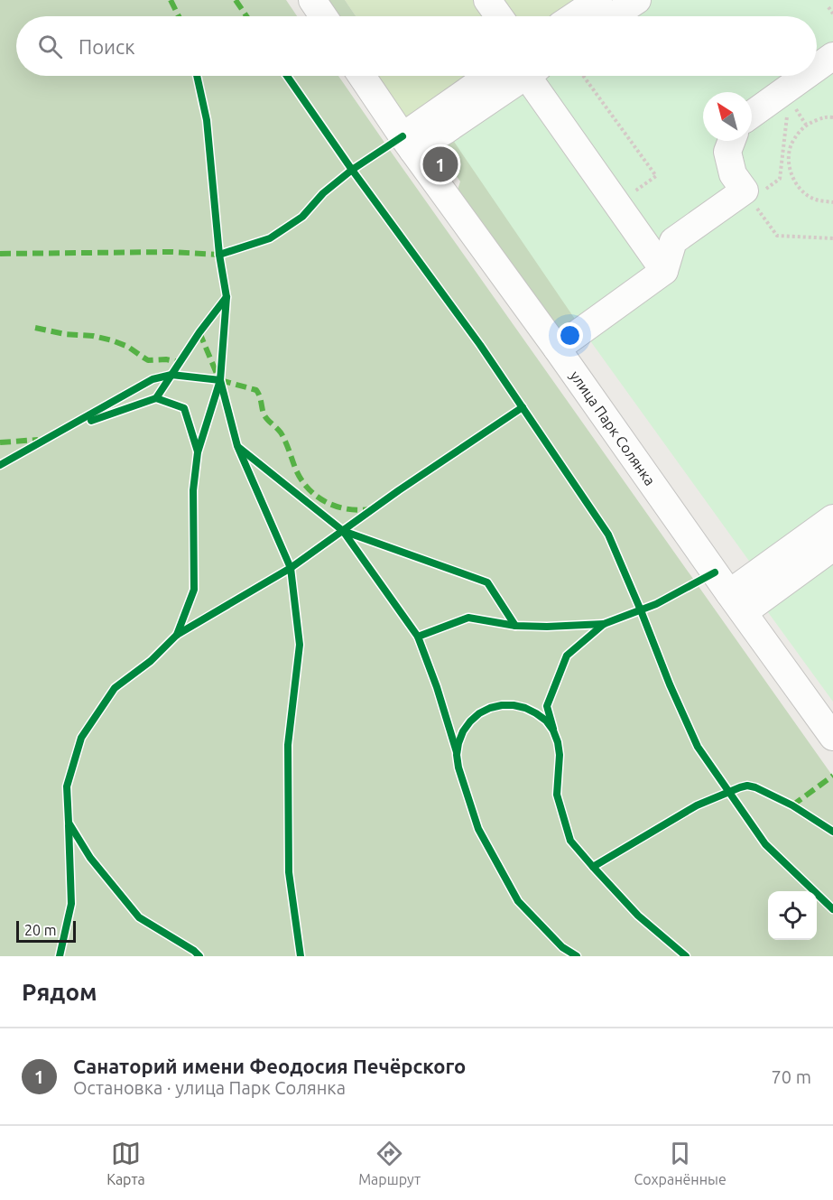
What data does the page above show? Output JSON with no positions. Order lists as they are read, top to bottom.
{
  "streets": {
    "street": ["улица Парк Солянка"]
  },
  "scale_bar": "20 m",
  "north": "top left",
  "page": {
    "search": "Поиск",
    "pins": "1",
    "scale": "20 m",
    "heading": "Рядом",
    "list": [
      {
        "mark": "1",
        "name": "Санаторий имени Феодосия Печёрского",
        "note": "Остановка · улица Парк Солянка",
        "value": "70 m"
      }
    ],
    "nav": ["Карта", "Маршрут", "Сохранённые"]
  }
}
